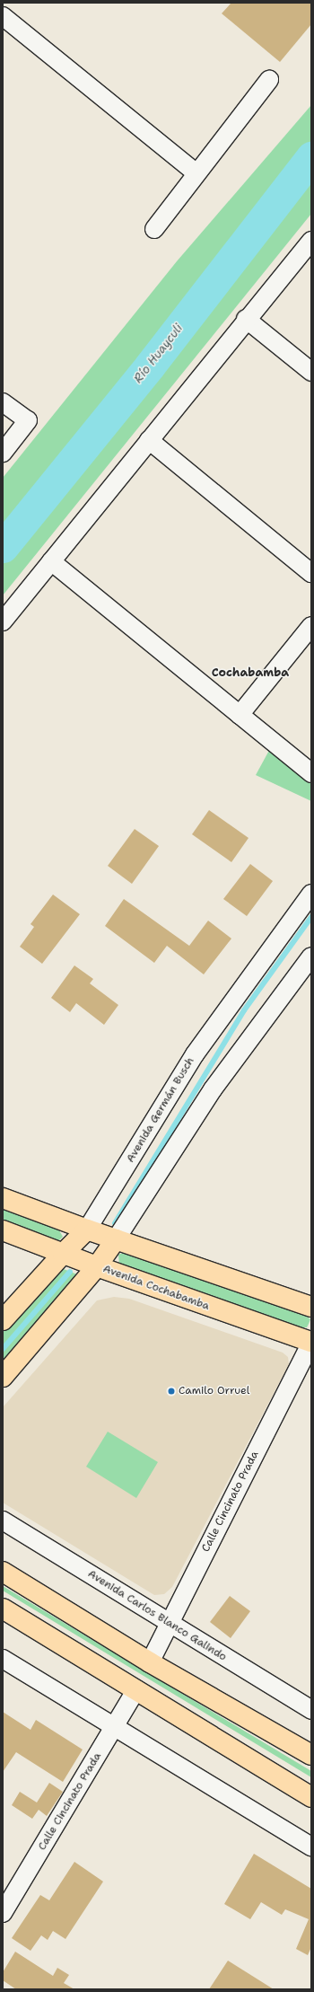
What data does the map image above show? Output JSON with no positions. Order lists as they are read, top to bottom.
{
  "streets": {
    "main road": ["Avenida Germán Busch", "Avenida Cochabamba"],
    "street": ["Calle Cincinato Prada", "Avenida Carlos Blanco Galindo"]
  },
  "crossings": [
    ["Avenida Germán Busch", "Avenida Cochabamba"],
    ["Avenida Cochabamba", "Calle Cincinato Prada"],
    ["Calle Cincinato Prada", "Avenida Carlos Blanco Galindo"]
  ],
  "districts": ["Cochabamba"],
  "water": ["Río Huayculi"],
  "places": ["Camilo Orruel"]
}
